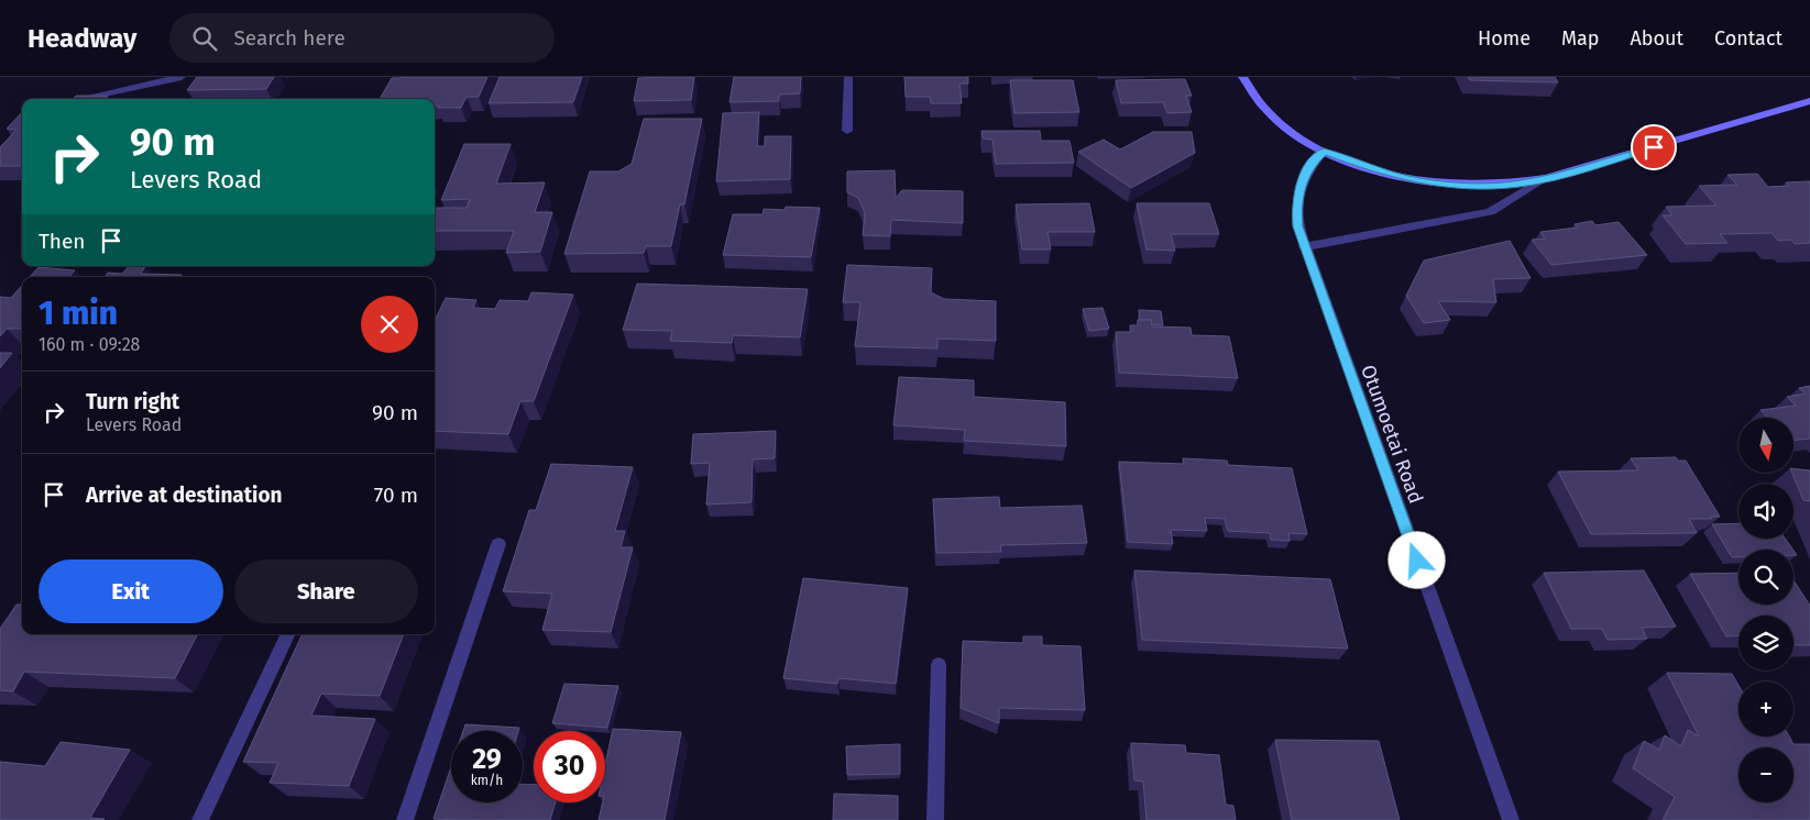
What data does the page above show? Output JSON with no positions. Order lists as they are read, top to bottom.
{
  "streets": {
    "street": ["Otumoetai Road"]
  },
  "north": "bottom",
  "page": {
    "header": "Headway",
    "search": "Search here",
    "nav": [
      "Home",
      "Map",
      "About",
      "Contact"
    ],
    "turn": ["90 m", "Levers Road"],
    "then": "Then",
    "heading": ["1 min", "160 m · 09:28"],
    "list": [
      {
        "name": "Turn right",
        "note": "Levers Road",
        "value": "90 m"
      },
      {
        "name": "Arrive at destination",
        "value": "70 m"
      }
    ],
    "map_buttons": ["+", "−"],
    "buttons": ["Exit", "Share"],
    "speed": "29 km/h",
    "limit": "30"
  }
}
